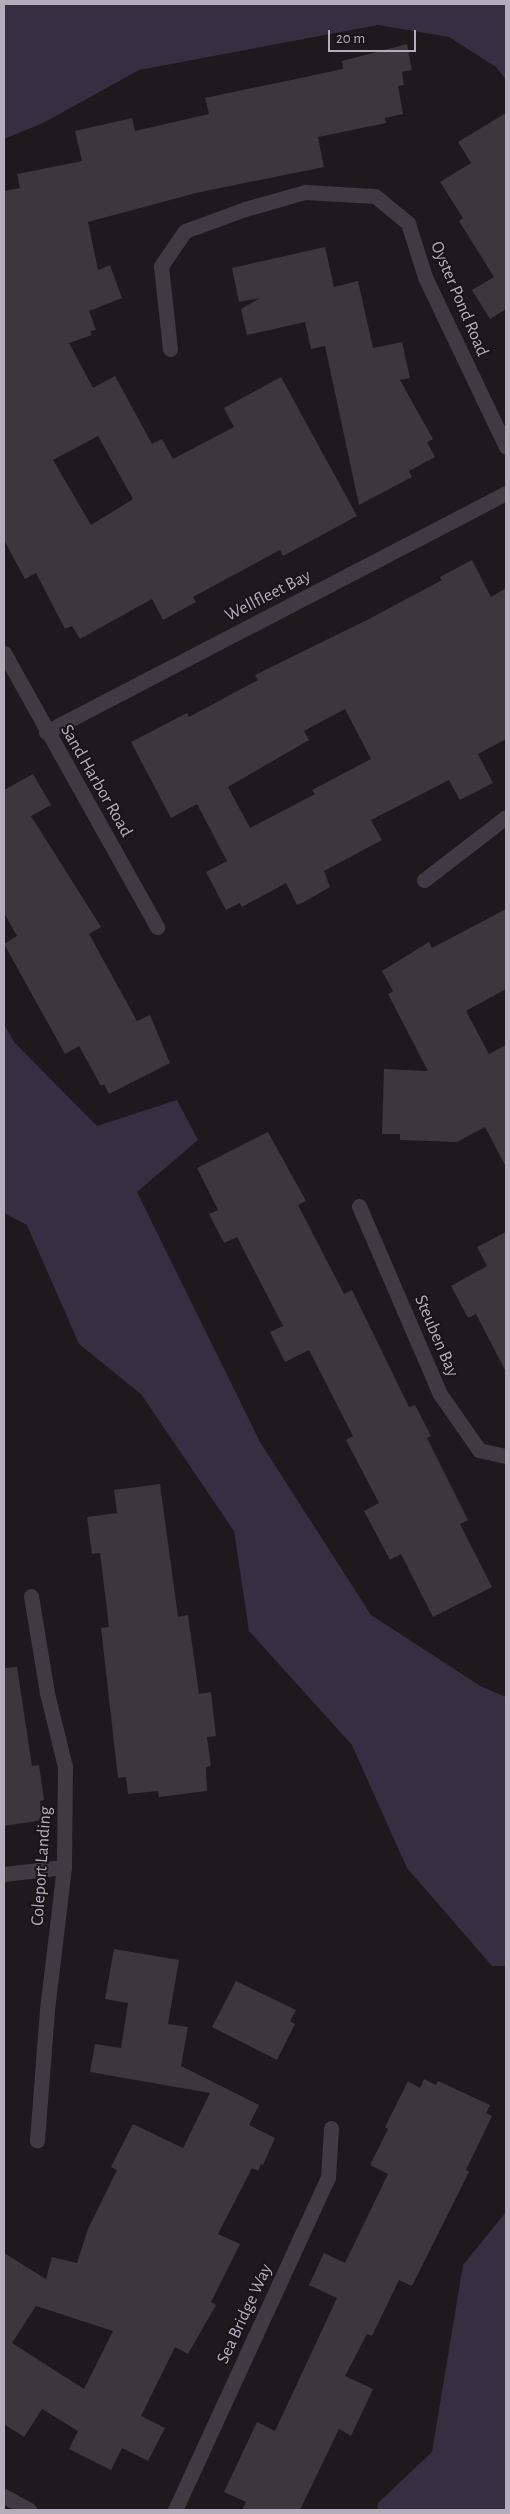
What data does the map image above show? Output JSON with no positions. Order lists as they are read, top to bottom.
{
  "streets": {
    "street": [
      "Oyster Pond Road",
      "Wellfleet Bay",
      "Sand Harbor Road",
      "Steuben Bay",
      "Coleport Landing",
      "Sea Bridge Way"
    ]
  },
  "crossings": [
    ["Wellfleet Bay", "Sand Harbor Road"]
  ],
  "scale_bar": "20 m"
}
